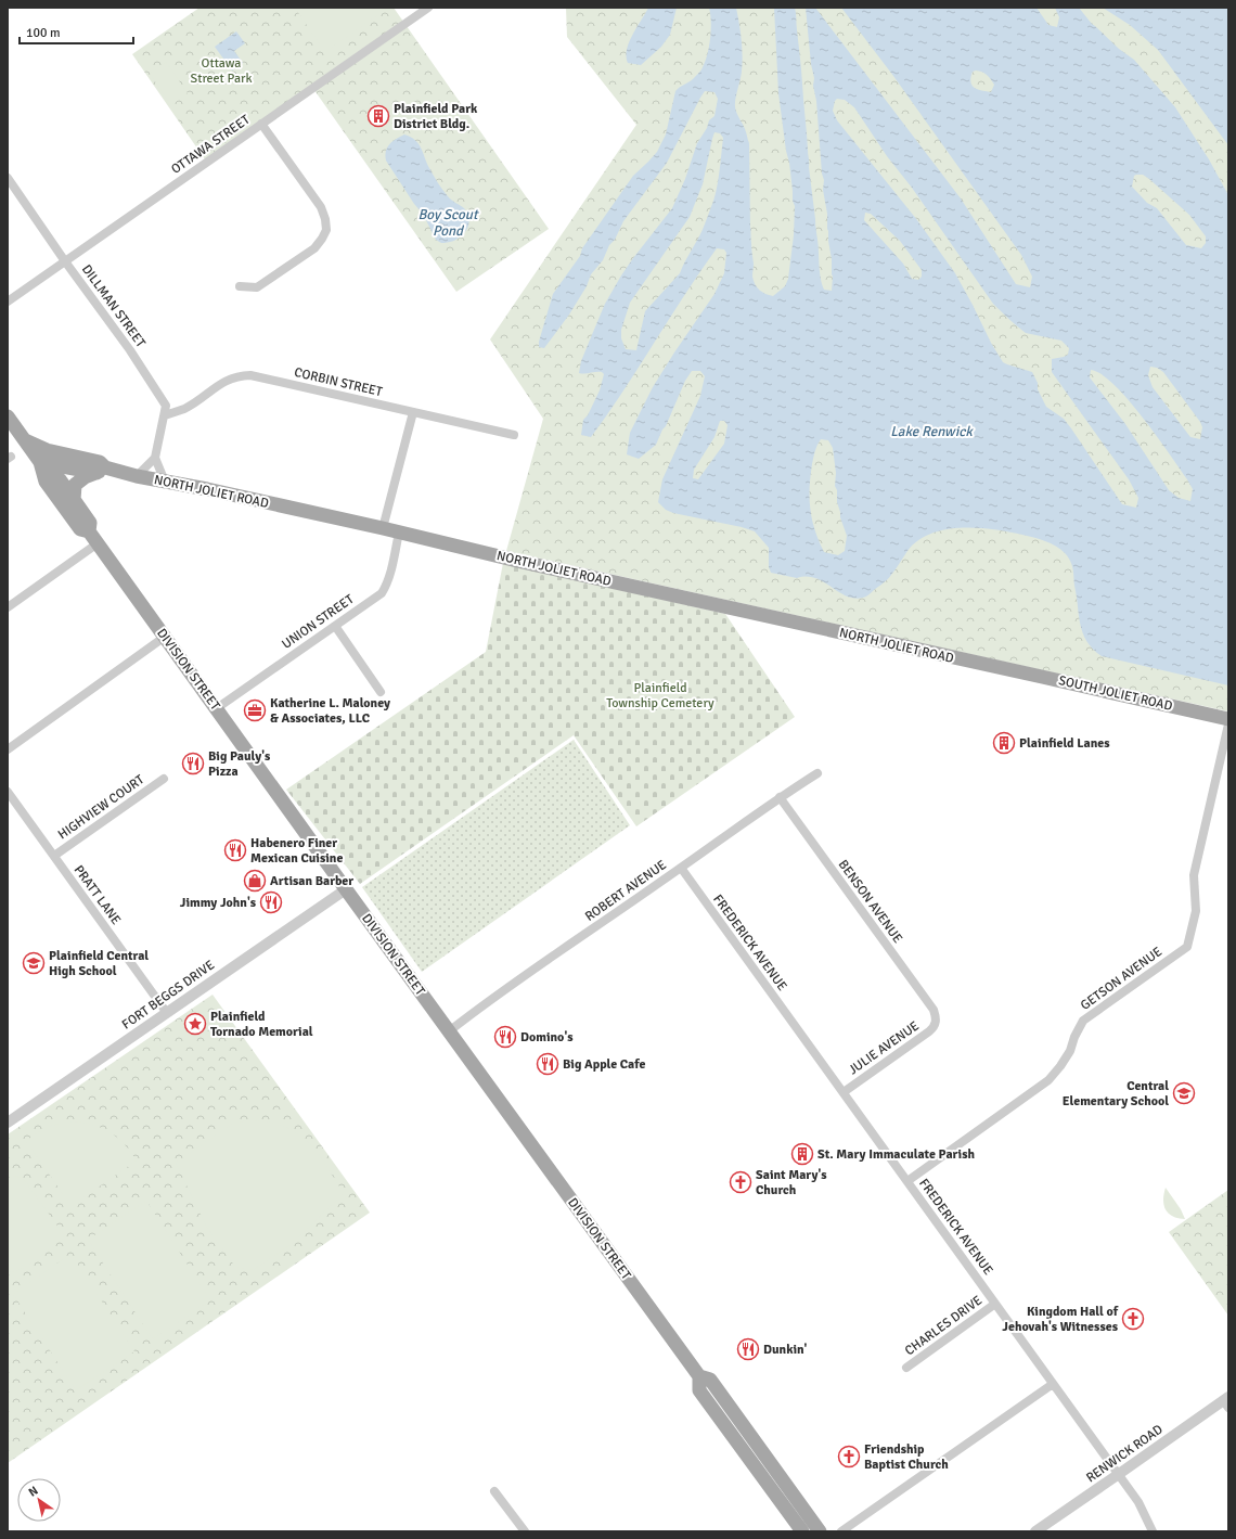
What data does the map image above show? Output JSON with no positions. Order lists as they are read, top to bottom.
{
  "streets": {
    "main road": ["NORTH JOLIET ROAD", "DIVISION STREET", "SOUTH JOLIET ROAD"],
    "street": [
      "OTTAWA STREET",
      "DILLMAN STREET",
      "CORBIN STREET",
      "UNION STREET",
      "HIGHVIEW COURT",
      "ROBERT AVENUE",
      "PRATT LANE",
      "BENSON AVENUE",
      "FREDERICK AVENUE",
      "GETSON AVENUE",
      "FORT BEGGS DRIVE",
      "JULIE AVENUE",
      "CHARLES DRIVE",
      "RENWICK ROAD"
    ]
  },
  "crossings": [
    ["OTTAWA STREET", "DILLMAN STREET"],
    ["DILLMAN STREET", "CORBIN STREET"],
    ["NORTH JOLIET ROAD", "UNION STREET"],
    ["NORTH JOLIET ROAD", "DIVISION STREET"],
    ["NORTH JOLIET ROAD", "SOUTH JOLIET ROAD"],
    ["UNION STREET", "DIVISION STREET"],
    ["DIVISION STREET", "ROBERT AVENUE"],
    ["DIVISION STREET", "FORT BEGGS DRIVE"],
    ["HIGHVIEW COURT", "PRATT LANE"],
    ["ROBERT AVENUE", "BENSON AVENUE"],
    ["ROBERT AVENUE", "FREDERICK AVENUE"],
    ["PRATT LANE", "FORT BEGGS DRIVE"],
    ["BENSON AVENUE", "JULIE AVENUE"],
    ["FREDERICK AVENUE", "GETSON AVENUE"],
    ["FREDERICK AVENUE", "JULIE AVENUE"],
    ["FREDERICK AVENUE", "CHARLES DRIVE"],
    ["FREDERICK AVENUE", "RENWICK ROAD"]
  ],
  "water": ["Boy Scout Pond", "Lake Renwick"],
  "parks": ["Ottawa Street Park", "Plainfield Township Cemetery"],
  "places": {
    "building": ["Plainfield Park District Bldg.", "Plainfield Lanes", "St. Mary Immaculate Parish"],
    "office": ["Katherine L. Maloney & Associates, LLC"],
    "restaurant": [
      "Big Pauly's Pizza",
      "Habenero Finer Mexican Cuisine",
      "Jimmy John's",
      "Domino's",
      "Big Apple Cafe",
      "Dunkin'"
    ],
    "shop": ["Artisan Barber"],
    "school or university": ["Plainfield Central High School", "Central Elementary School"],
    "place": ["Plainfield Tornado Memorial"],
    "church": ["Saint Mary's Church", "Kingdom Hall of Jehovah's Witnesses", "Friendship Baptist Church"]
  },
  "scale_bar": "100 m",
  "north": "top left"
}
